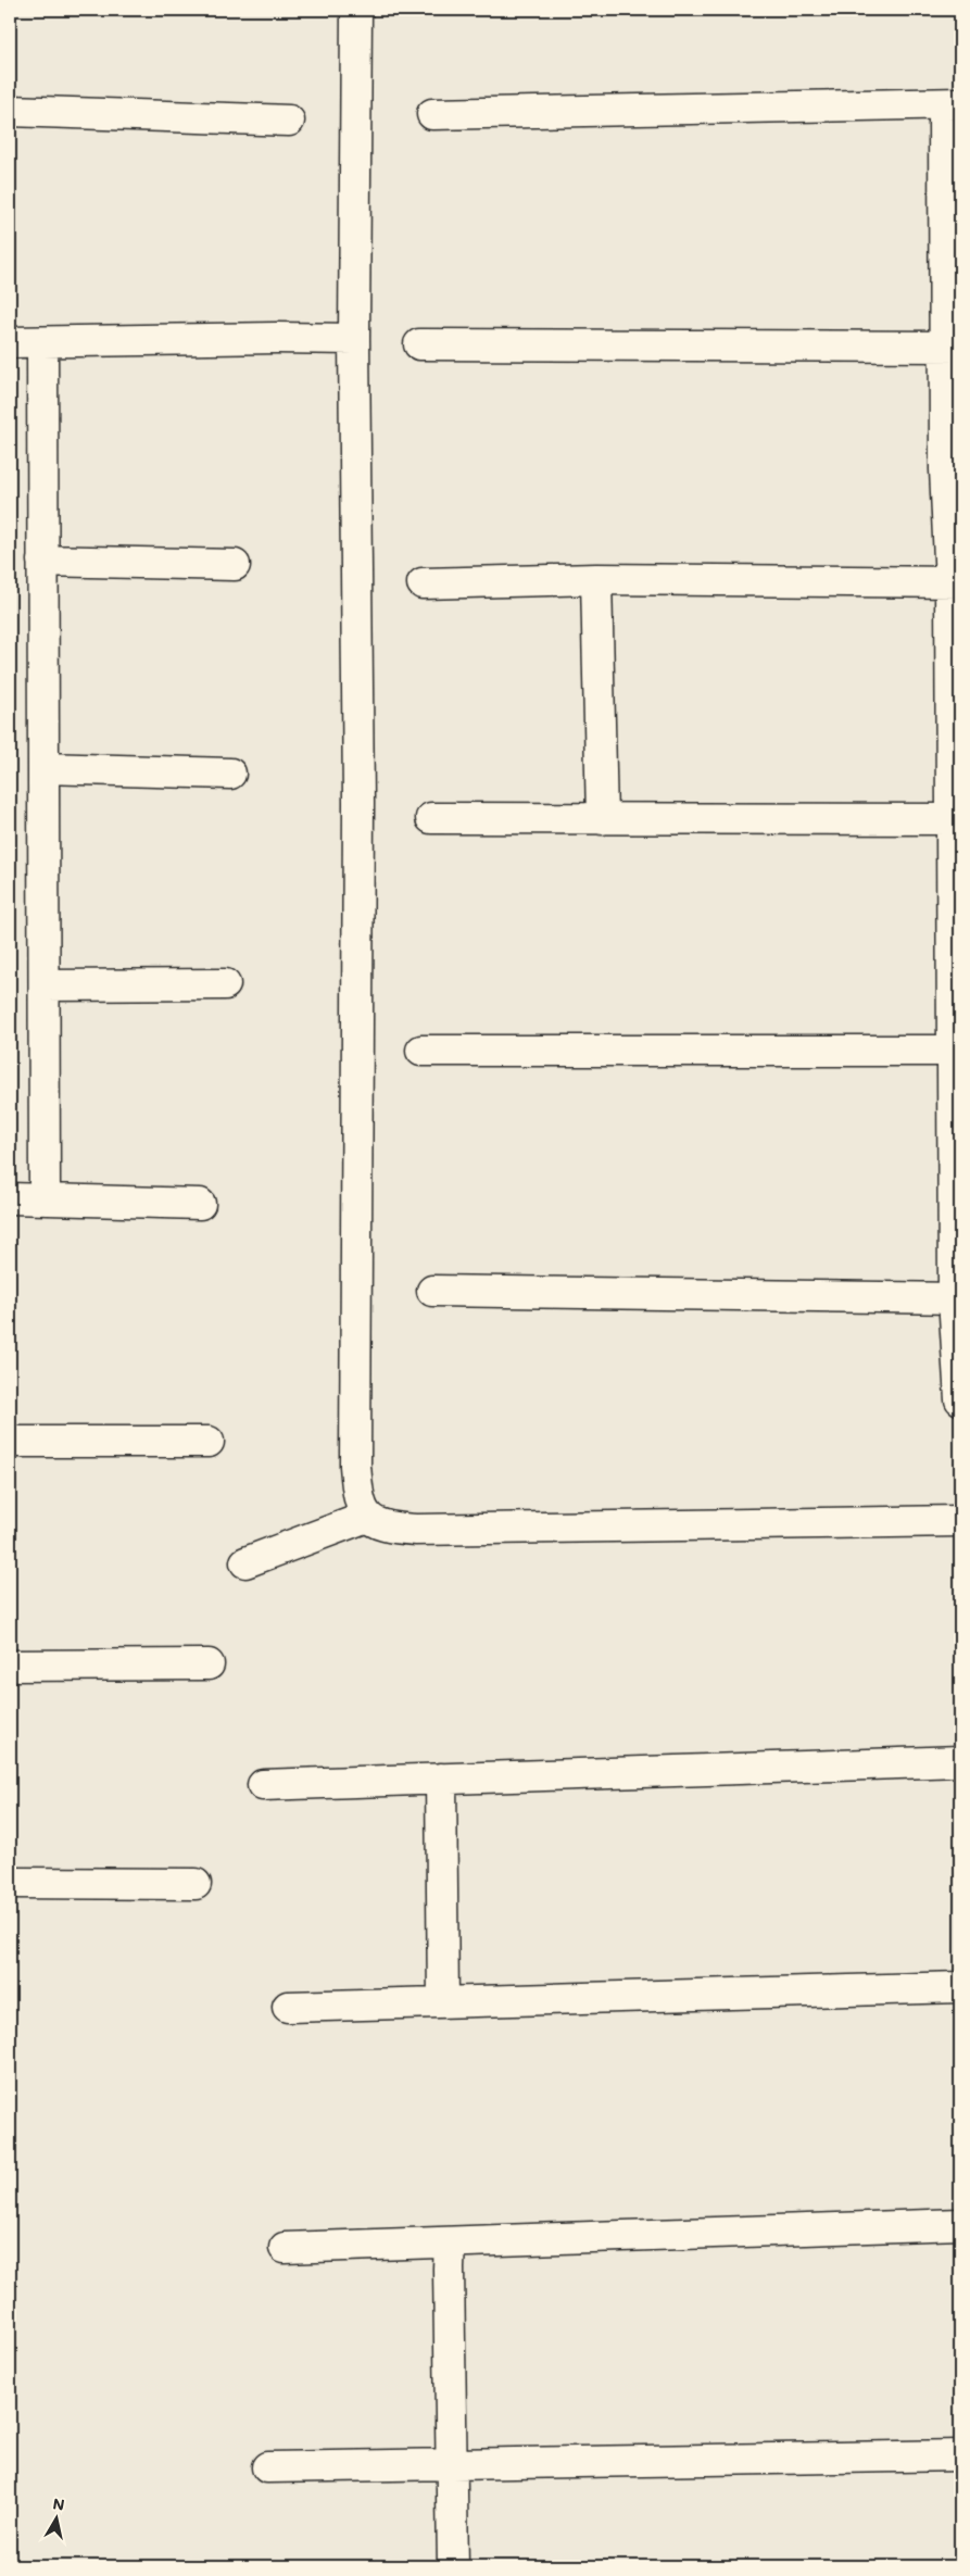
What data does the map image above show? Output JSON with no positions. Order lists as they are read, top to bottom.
{
  "north": "top"
}
